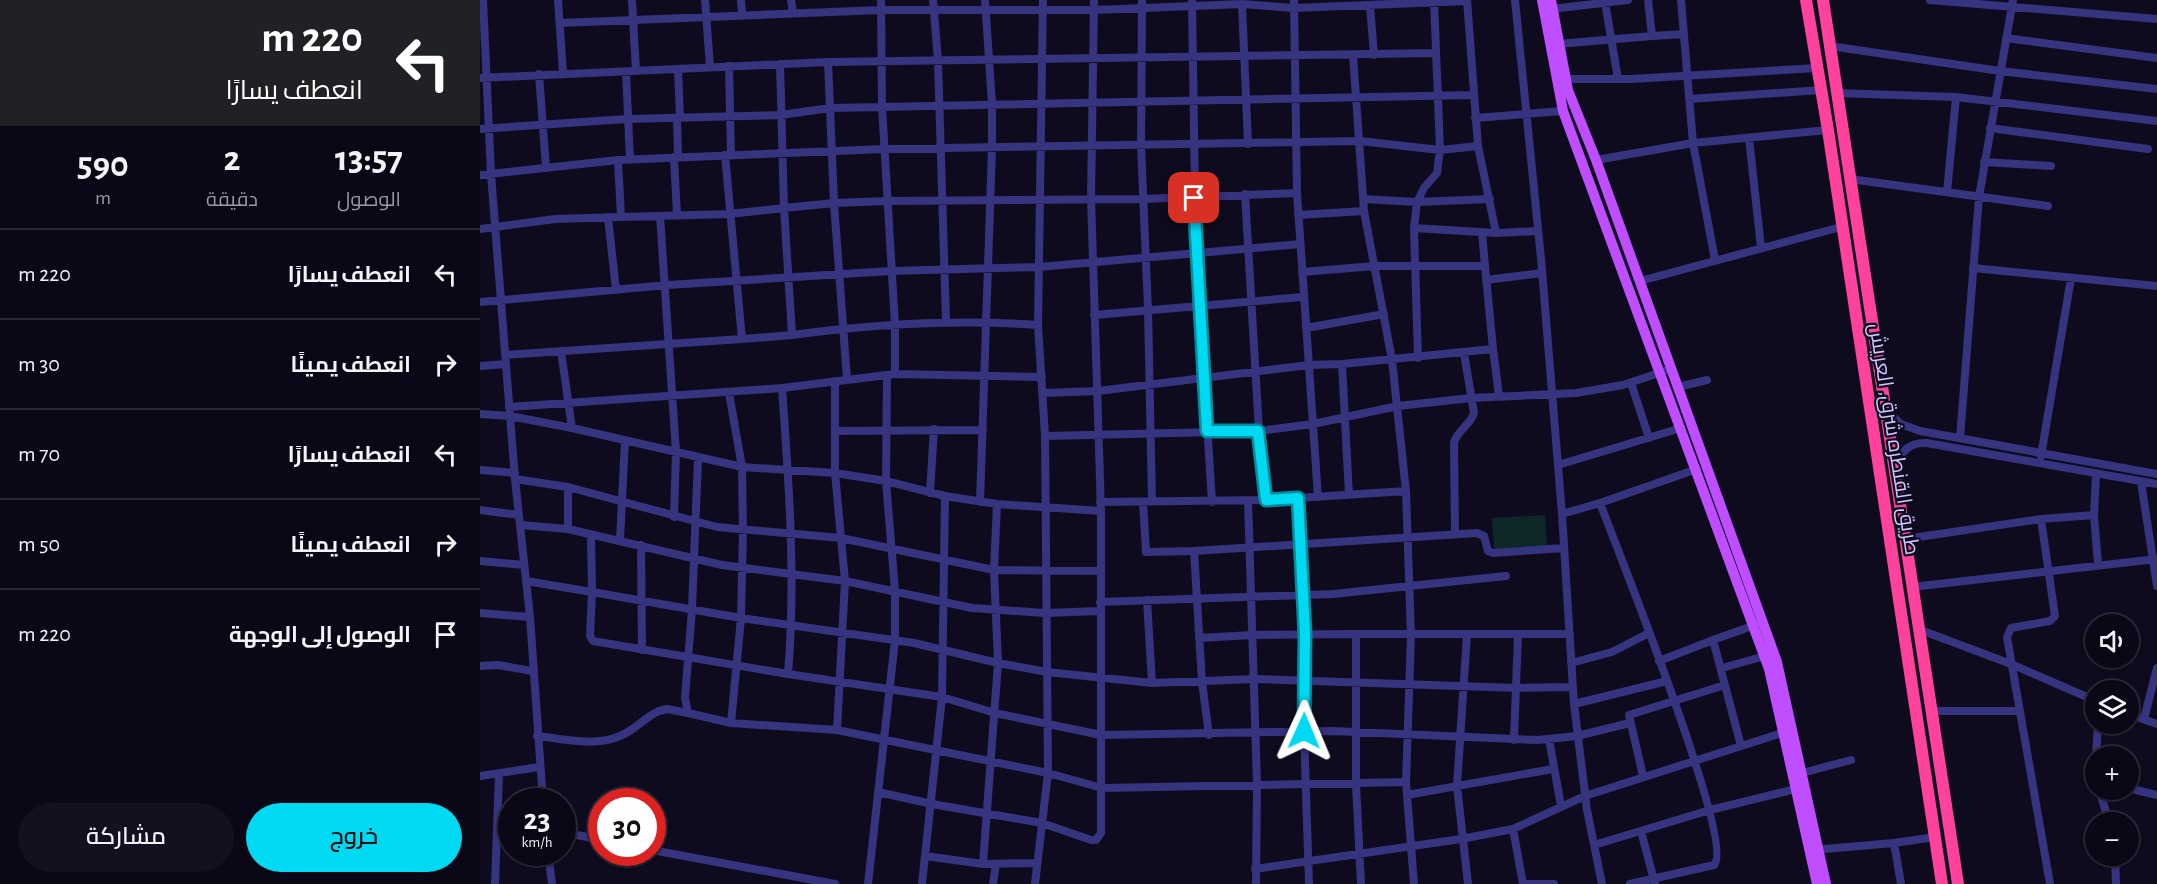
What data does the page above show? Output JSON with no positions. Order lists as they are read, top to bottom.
{
  "streets": {
    "highway": ["طريق القنطره شرق, العريش"]
  },
  "page": {
    "turn": ["220 m", "انعطف يسارًا"],
    "eta": [
      "13:57",
      "الوصول",
      "2",
      "دقيقة",
      "590",
      "m"
    ],
    "list": [
      {
        "name": "انعطف يسارًا",
        "value": "220 m"
      },
      {
        "name": "انعطف يمينًا",
        "value": "30 m"
      },
      {
        "name": "انعطف يسارًا",
        "value": "70 m"
      },
      {
        "name": "انعطف يمينًا",
        "value": "50 m"
      },
      {
        "name": "الوصول إلى الوجهة",
        "value": "220 m"
      }
    ],
    "map_buttons": ["+", "−"],
    "speed": "23 km/h",
    "limit": "30",
    "buttons": ["خروج", "مشاركة"]
  }
}
